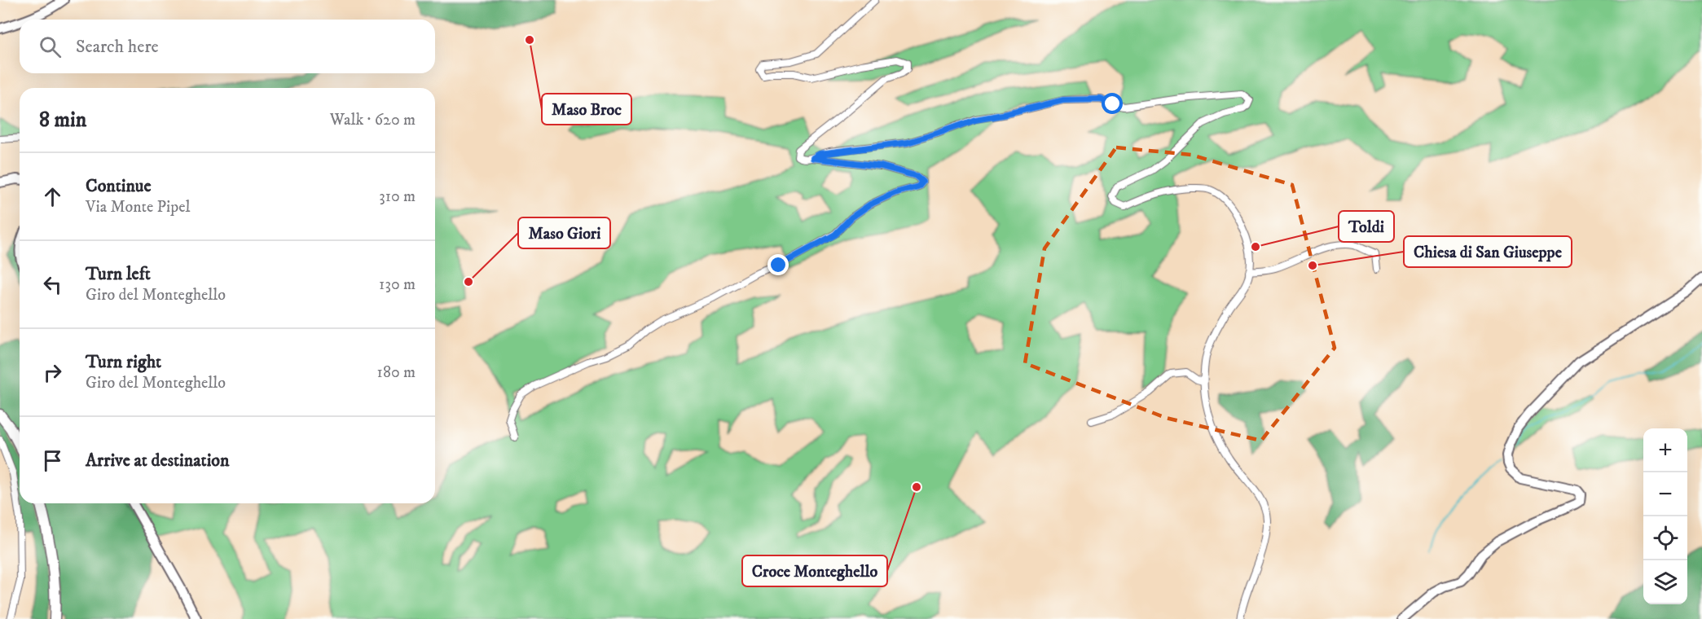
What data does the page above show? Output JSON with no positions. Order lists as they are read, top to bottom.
{
  "places": [
    "Maso Broc",
    "Toldi",
    "Chiesa di San Giuseppe",
    "Maso Giori",
    "Croce Monteghello"
  ],
  "page": {
    "search": "Search here",
    "heading": ["8 min", "Walk · 620 m"],
    "list": [
      ["Continue", "Via Monte Pipel", "310 m"],
      ["Turn left", "Giro del Monteghello", "130 m"],
      ["Turn right", "Giro del Monteghello", "180 m"],
      "Arrive at destination"
    ],
    "map_buttons": ["+", "−"]
  }
}
